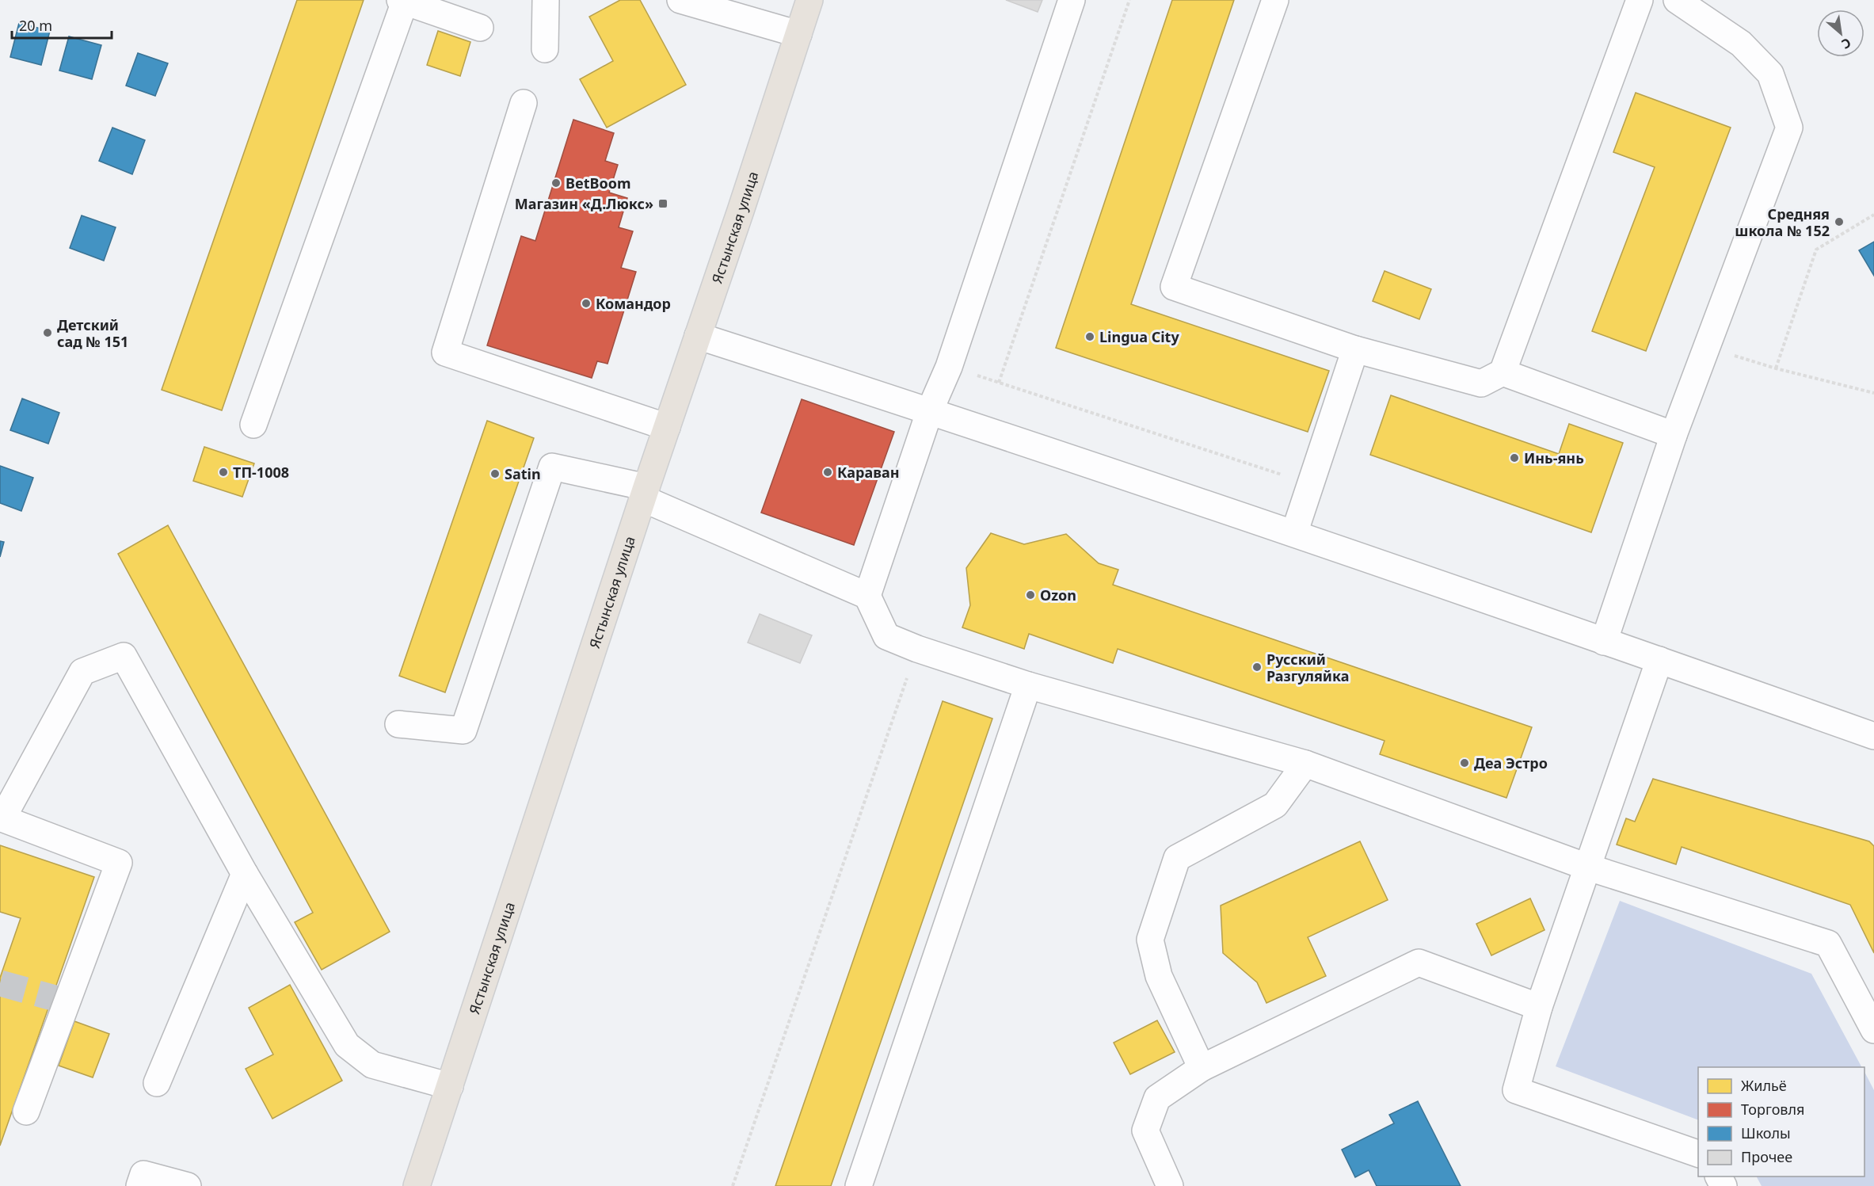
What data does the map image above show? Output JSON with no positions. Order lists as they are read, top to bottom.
{
  "streets": {
    "main road": ["Ястынская улица"]
  },
  "places": {
    "other": [
      "BetBoom",
      "Средняя школа № 152",
      "Командор",
      "Детский сад № 151",
      "Lingua City",
      "Инь-янь",
      "ТП-1008",
      "Караван",
      "Satin",
      "Ozon",
      "Русский Разгуляйка",
      "Деа Эстро"
    ],
    "transit": ["Магазин «Д.Люкс»"]
  },
  "legend": [
    "Жильё",
    "Торговля",
    "Школы",
    "Прочее"
  ],
  "scale_bar": "20 m",
  "north": "bottom right"
}
